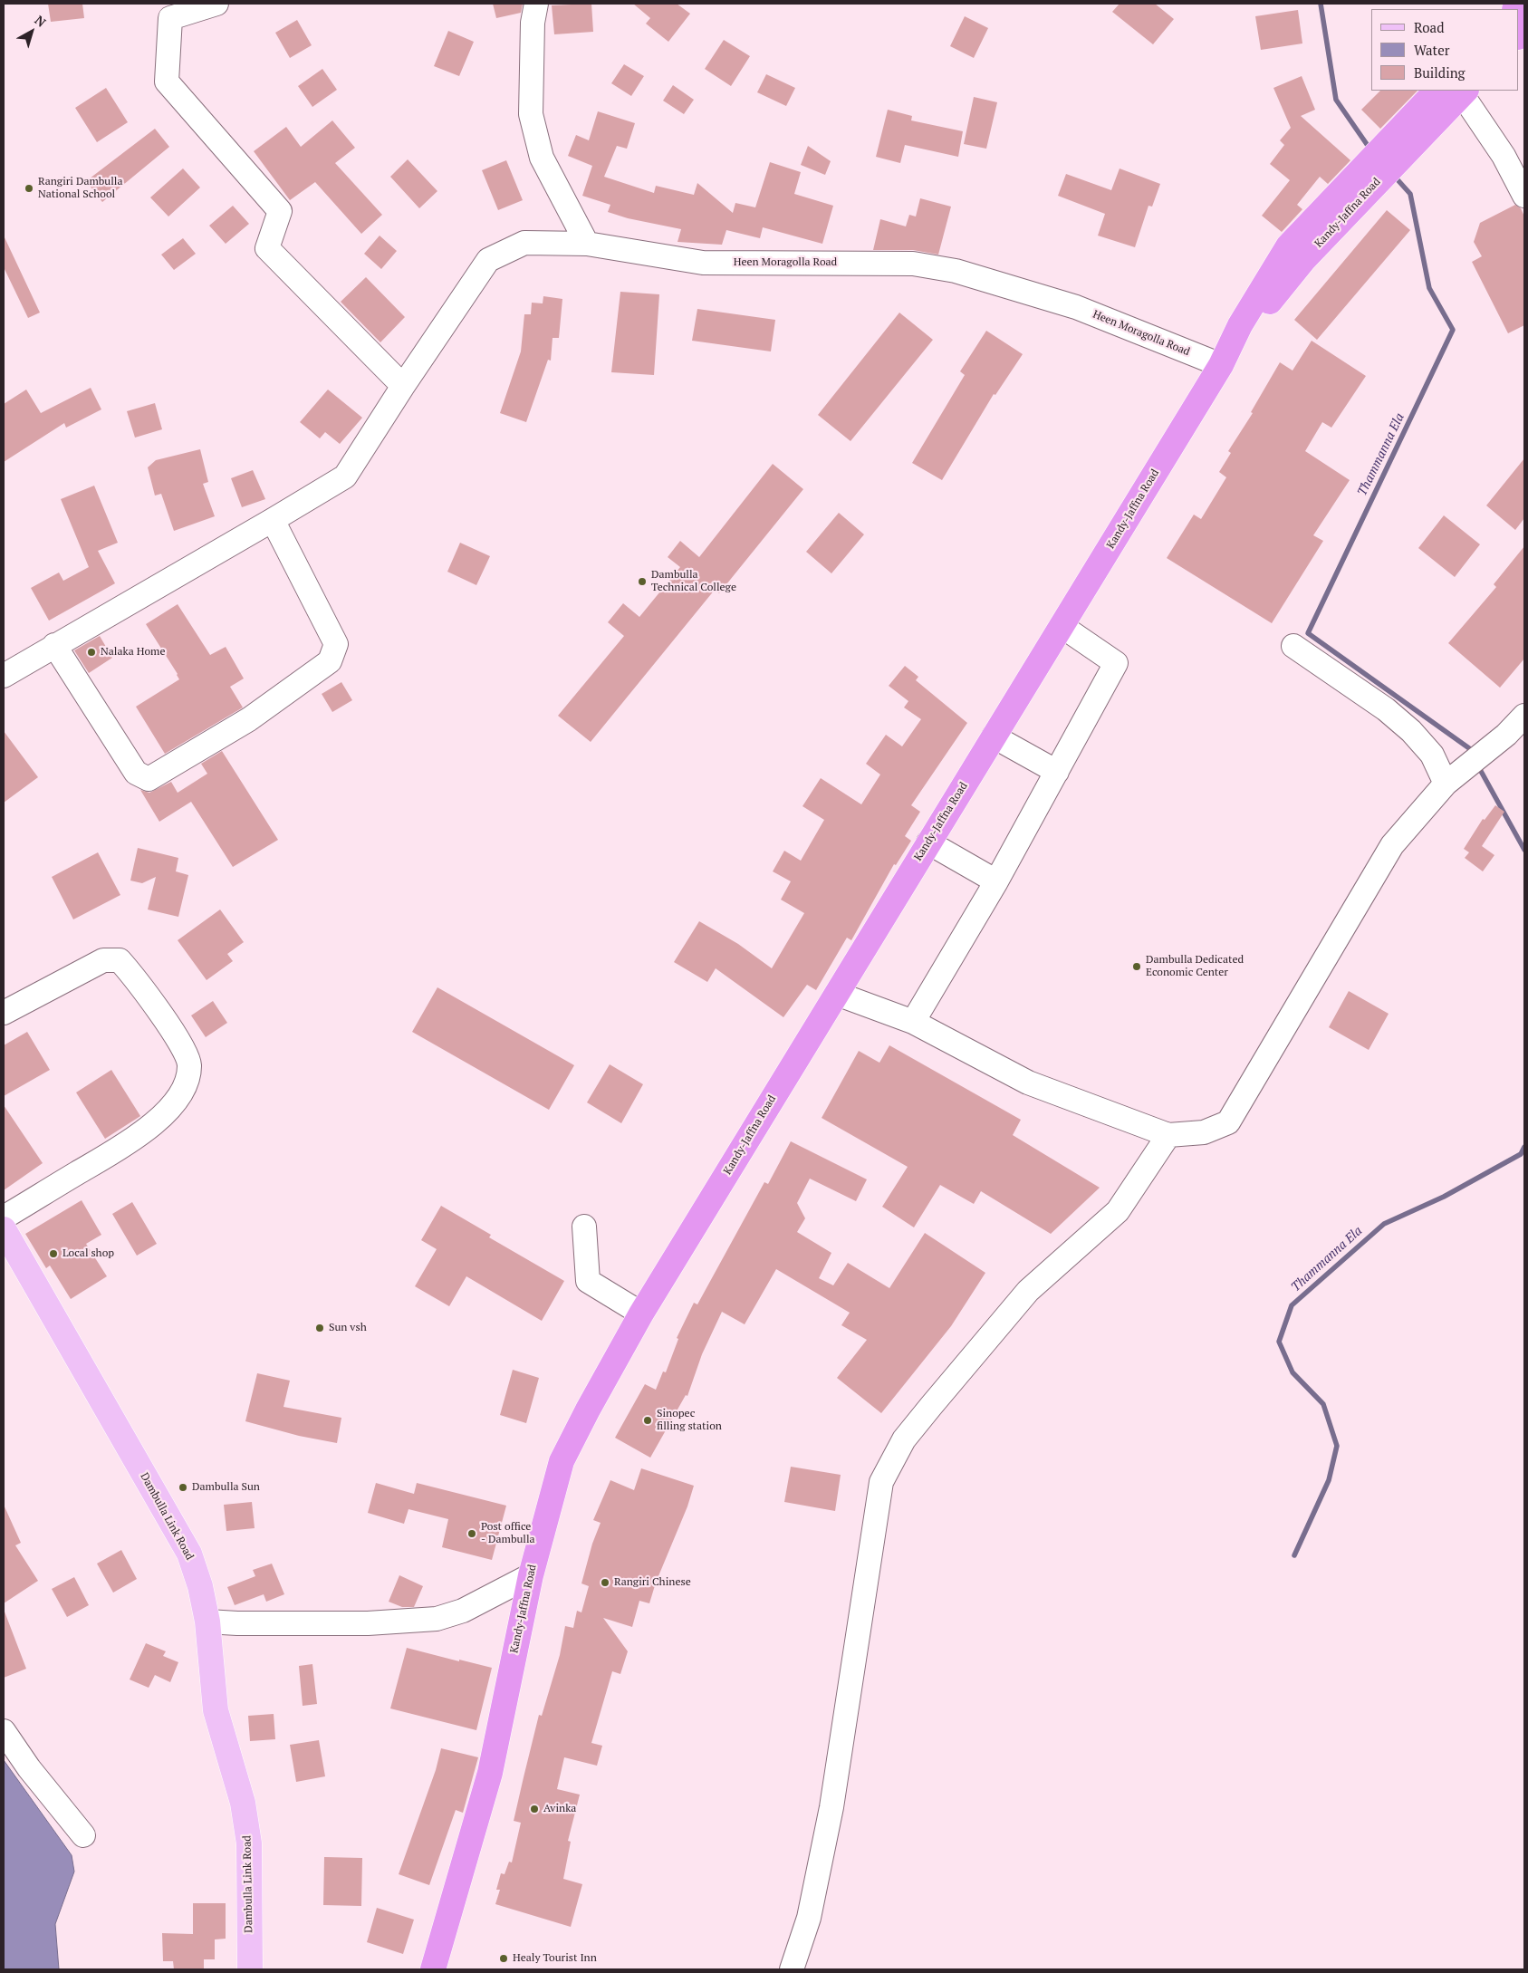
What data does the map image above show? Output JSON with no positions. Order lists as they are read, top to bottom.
{
  "streets": {
    "highway": ["Kandy-Jaffna Road"],
    "main road": ["Dambulla Link Road"],
    "street": ["Heen Moragolla Road"]
  },
  "crossings": [
    ["Kandy-Jaffna Road", "Heen Moragolla Road"]
  ],
  "water": ["Thammanna Ela"],
  "places": [
    "Rangiri Dambulla National School",
    "Dambulla Technical College",
    "Nalaka Home",
    "Dambulla Dedicated Economic Center",
    "Local shop",
    "Sun vsh",
    "Sinopec filling station",
    "Dambulla Sun",
    "Post office - Dambulla",
    "Rangiri Chinese",
    "Avinka",
    "Healy Tourist Inn"
  ],
  "legend": ["Road", "Water", "Building"],
  "north": "top right"
}
